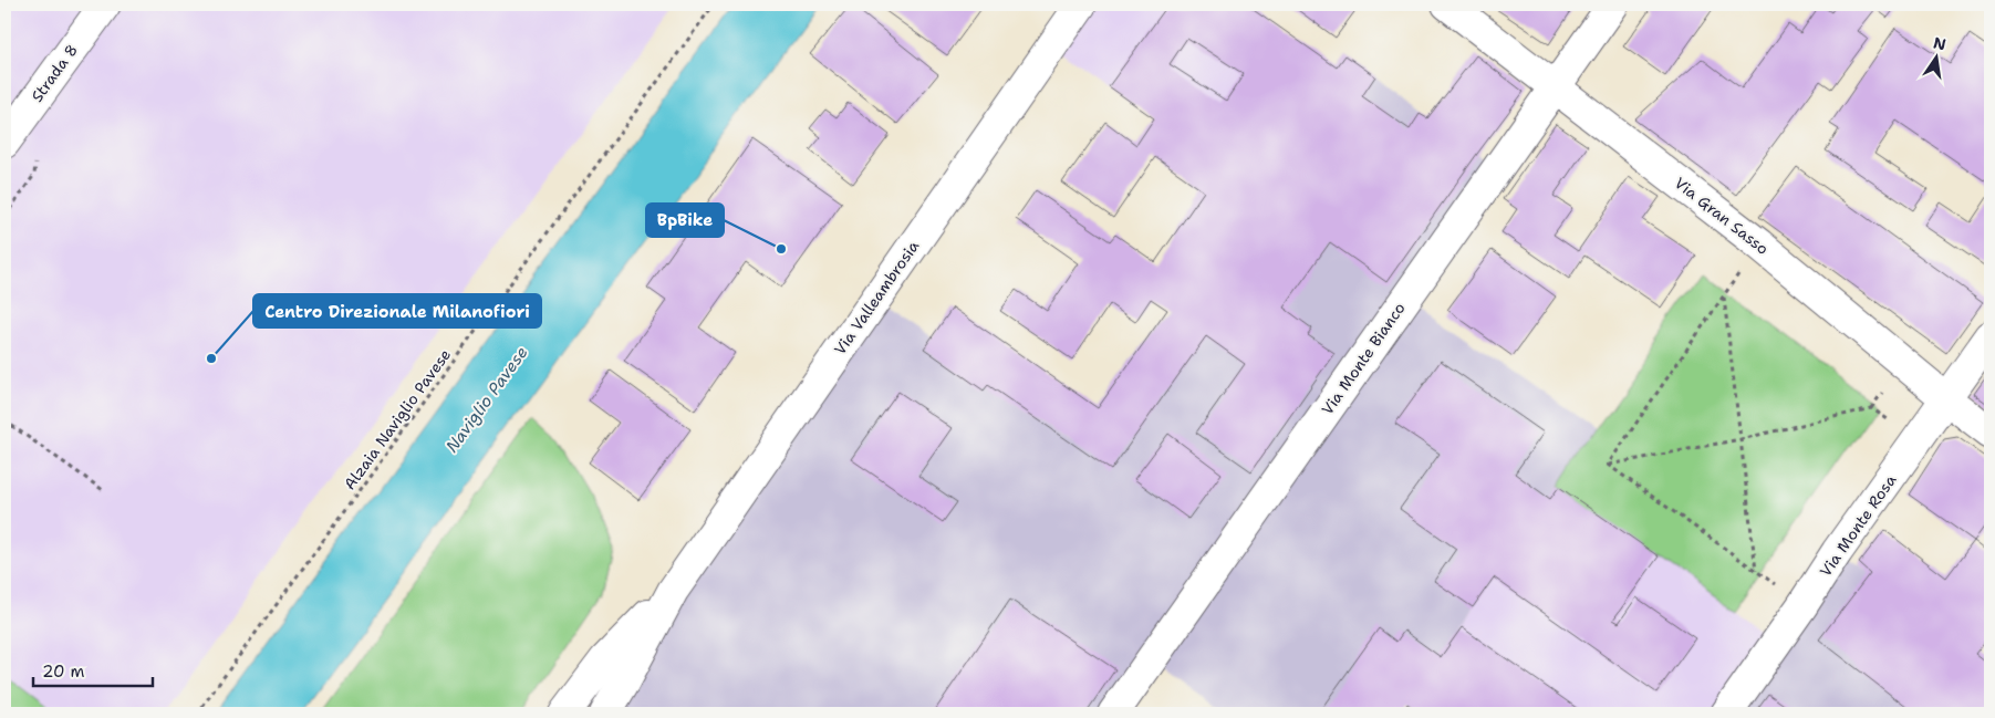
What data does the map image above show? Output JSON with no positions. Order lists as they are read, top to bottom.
{
  "streets": {
    "street": [
      "Strada 8",
      "Via Gran Sasso",
      "Via Valleambrosia",
      "Via Monte Bianco",
      "Via Monte Rosa"
    ],
    "path": ["Alzaia Naviglio Pavese"]
  },
  "crossings": [
    ["Via Gran Sasso", "Via Monte Bianco"],
    ["Via Gran Sasso", "Via Monte Rosa"]
  ],
  "water": ["Naviglio Pavese"],
  "places": ["BpBike", "Centro Direzionale Milanofiori"],
  "scale_bar": "20 m",
  "north": "top"
}
